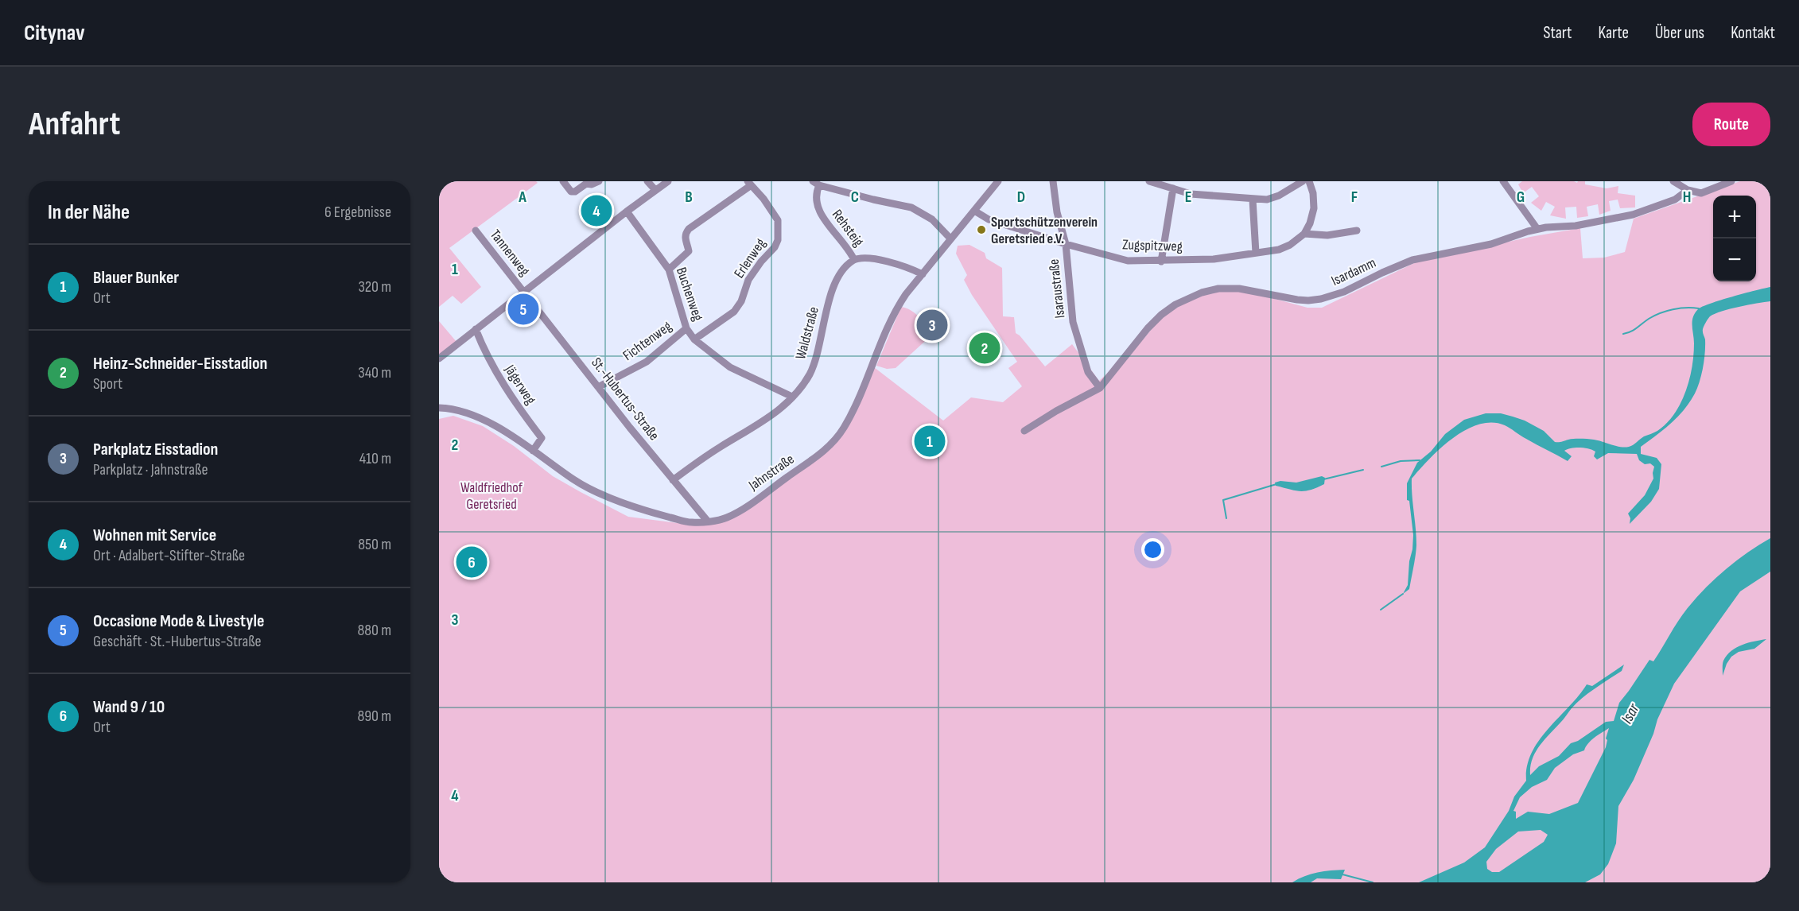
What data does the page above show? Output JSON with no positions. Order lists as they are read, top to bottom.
{
  "streets": {
    "street": [
      "Rehsteig",
      "Zugspitzweg",
      "Tannenweg",
      "Erlenweg",
      "Isardamm",
      "Isaraustraße",
      "Buchenweg",
      "Waldstraße",
      "Fichtenweg",
      "Jägerweg",
      "St.-Hubertus-Straße",
      "Jahnstraße"
    ]
  },
  "crossings": [
    ["Rehsteig", "Waldstraße"],
    ["Zugspitzweg", "Isaraustraße"],
    ["Zugspitzweg", "Jahnstraße"],
    ["Tannenweg", "St.-Hubertus-Straße"],
    ["Erlenweg", "Buchenweg"],
    ["Isardamm", "Isaraustraße"],
    ["Buchenweg", "Waldstraße"],
    ["Buchenweg", "Fichtenweg"],
    ["Waldstraße", "St.-Hubertus-Straße"],
    ["Fichtenweg", "St.-Hubertus-Straße"],
    ["Jägerweg", "Jahnstraße"],
    ["St.-Hubertus-Straße", "Jahnstraße"]
  ],
  "water": ["Isar"],
  "parks": ["Waldfriedhof Geretsried"],
  "places": ["Sportschützenverein Geretsried e.V."],
  "page": {
    "header": "Citynav",
    "nav": [
      "Start",
      "Karte",
      "Über uns",
      "Kontakt"
    ],
    "buttons": "Route",
    "title": "Anfahrt",
    "heading": ["In der Nähe", "6 Ergebnisse"],
    "pins": [
      "4",
      "5",
      "3",
      "2",
      "1",
      "6"
    ],
    "map_buttons": ["+", "−"],
    "list": [
      {
        "mark": "1",
        "name": "Blauer Bunker",
        "note": "Ort",
        "value": "320 m"
      },
      {
        "mark": "2",
        "name": "Heinz-Schneider-Eisstadion",
        "note": "Sport",
        "value": "340 m"
      },
      {
        "mark": "3",
        "name": "Parkplatz Eisstadion",
        "note": "Parkplatz · Jahnstraße",
        "value": "410 m"
      },
      {
        "mark": "4",
        "name": "Wohnen mit Service",
        "note": "Ort · Adalbert-Stifter-Straße",
        "value": "850 m"
      },
      {
        "mark": "5",
        "name": "Occasione Mode & Livestyle",
        "note": "Geschäft · St.-Hubertus-Straße",
        "value": "880 m"
      },
      {
        "mark": "6",
        "name": "Wand 9 / 10",
        "note": "Ort",
        "value": "890 m"
      }
    ]
  },
  "grid": {
    "columns": [
      "A",
      "B",
      "C",
      "D",
      "E",
      "F",
      "G",
      "H"
    ],
    "rows": [
      "1",
      "2",
      "3",
      "4"
    ]
  }
}
